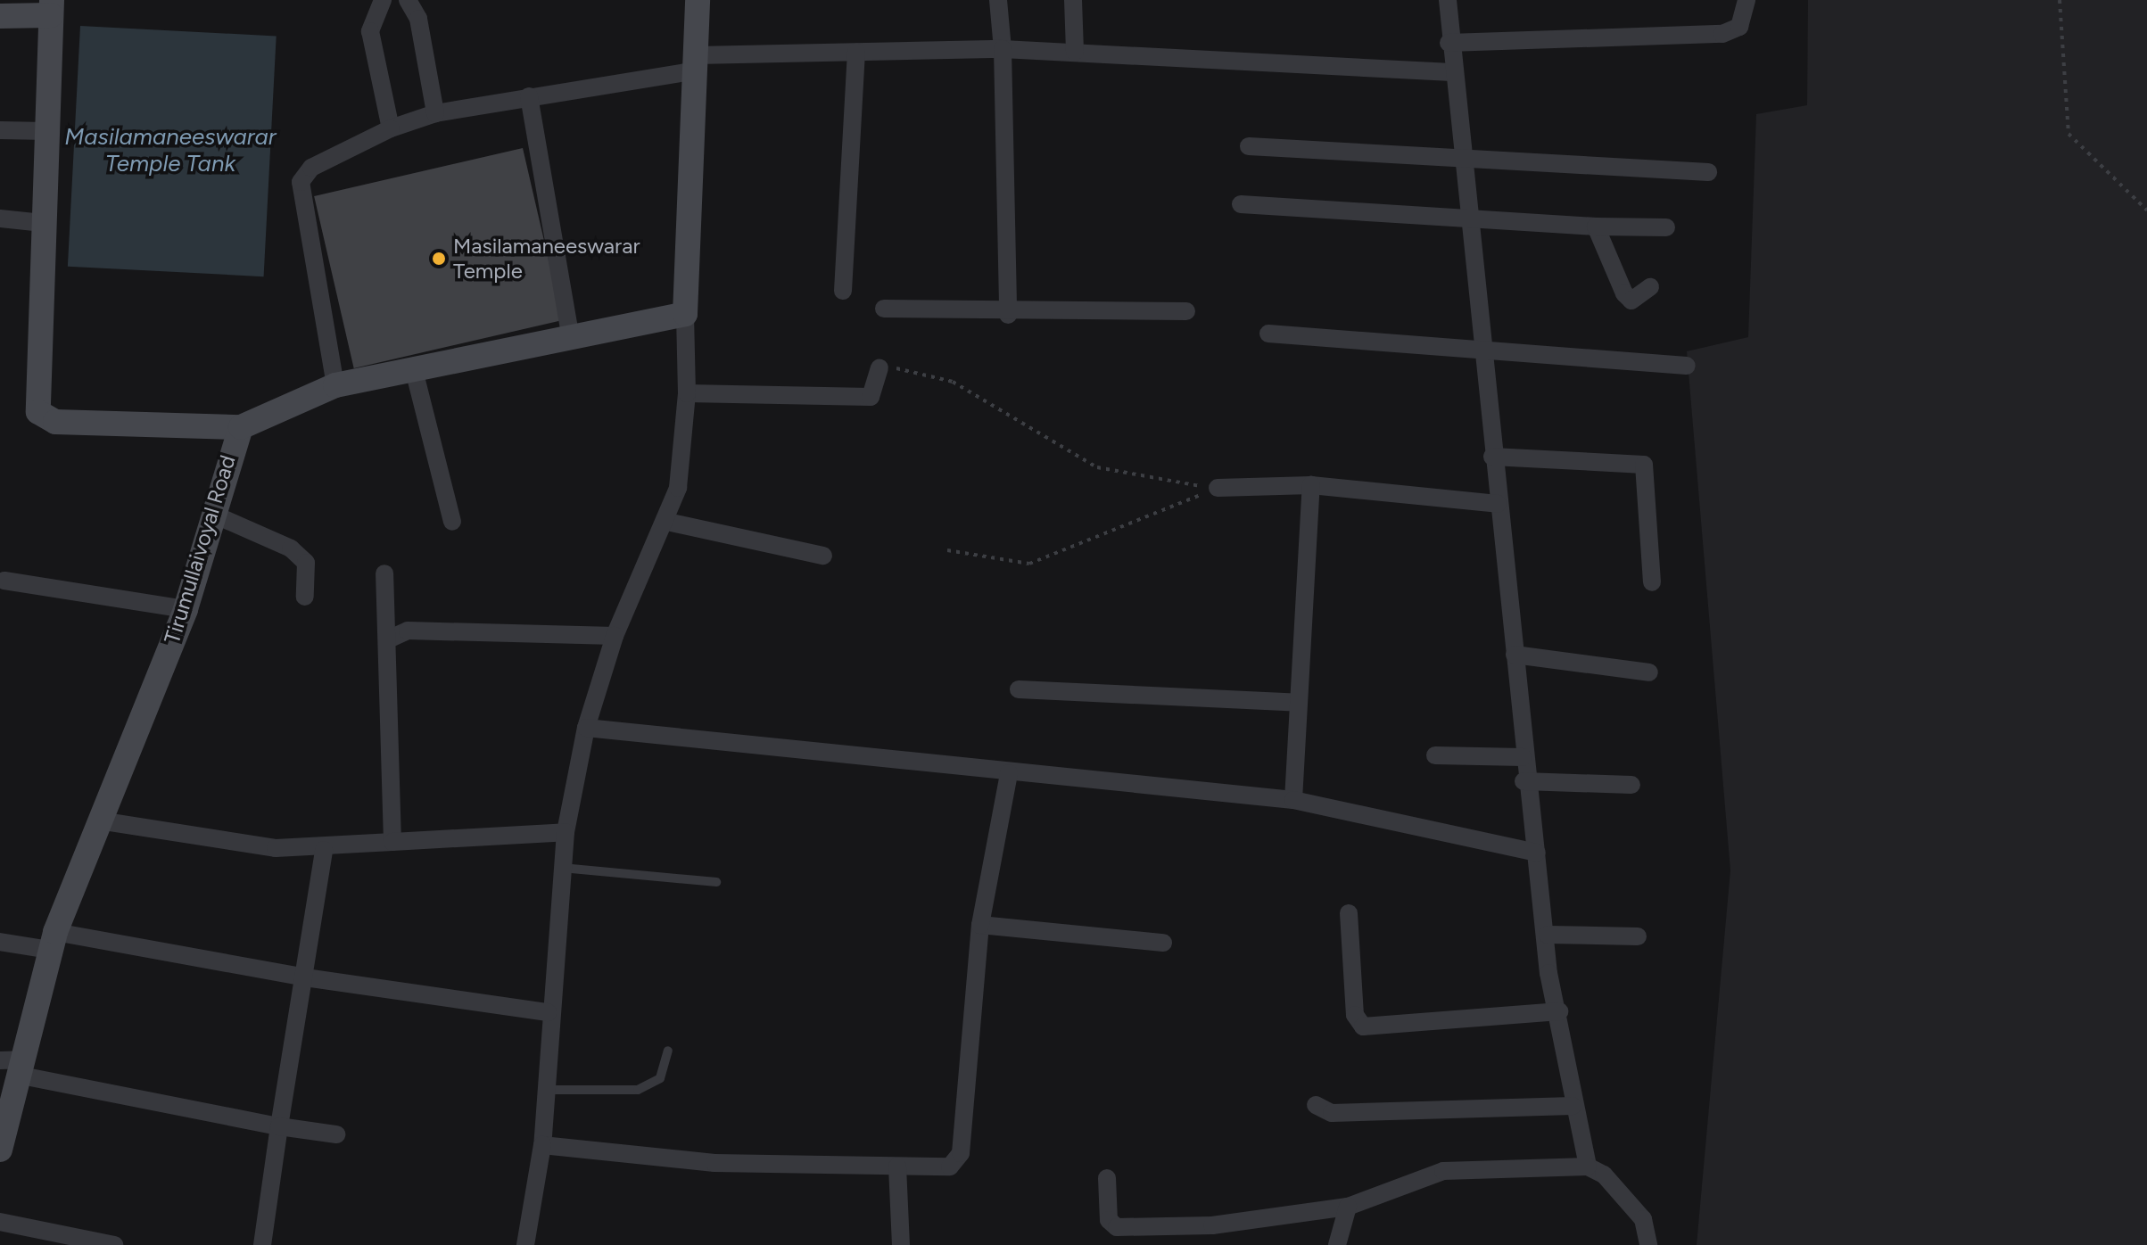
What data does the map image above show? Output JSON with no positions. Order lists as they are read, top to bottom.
{
  "streets": {
    "street": ["Tirumullaivoyal Road"]
  },
  "water": ["Masilamaneeswarar Temple Tank"],
  "places": ["Masilamaneeswarar Temple"]
}
